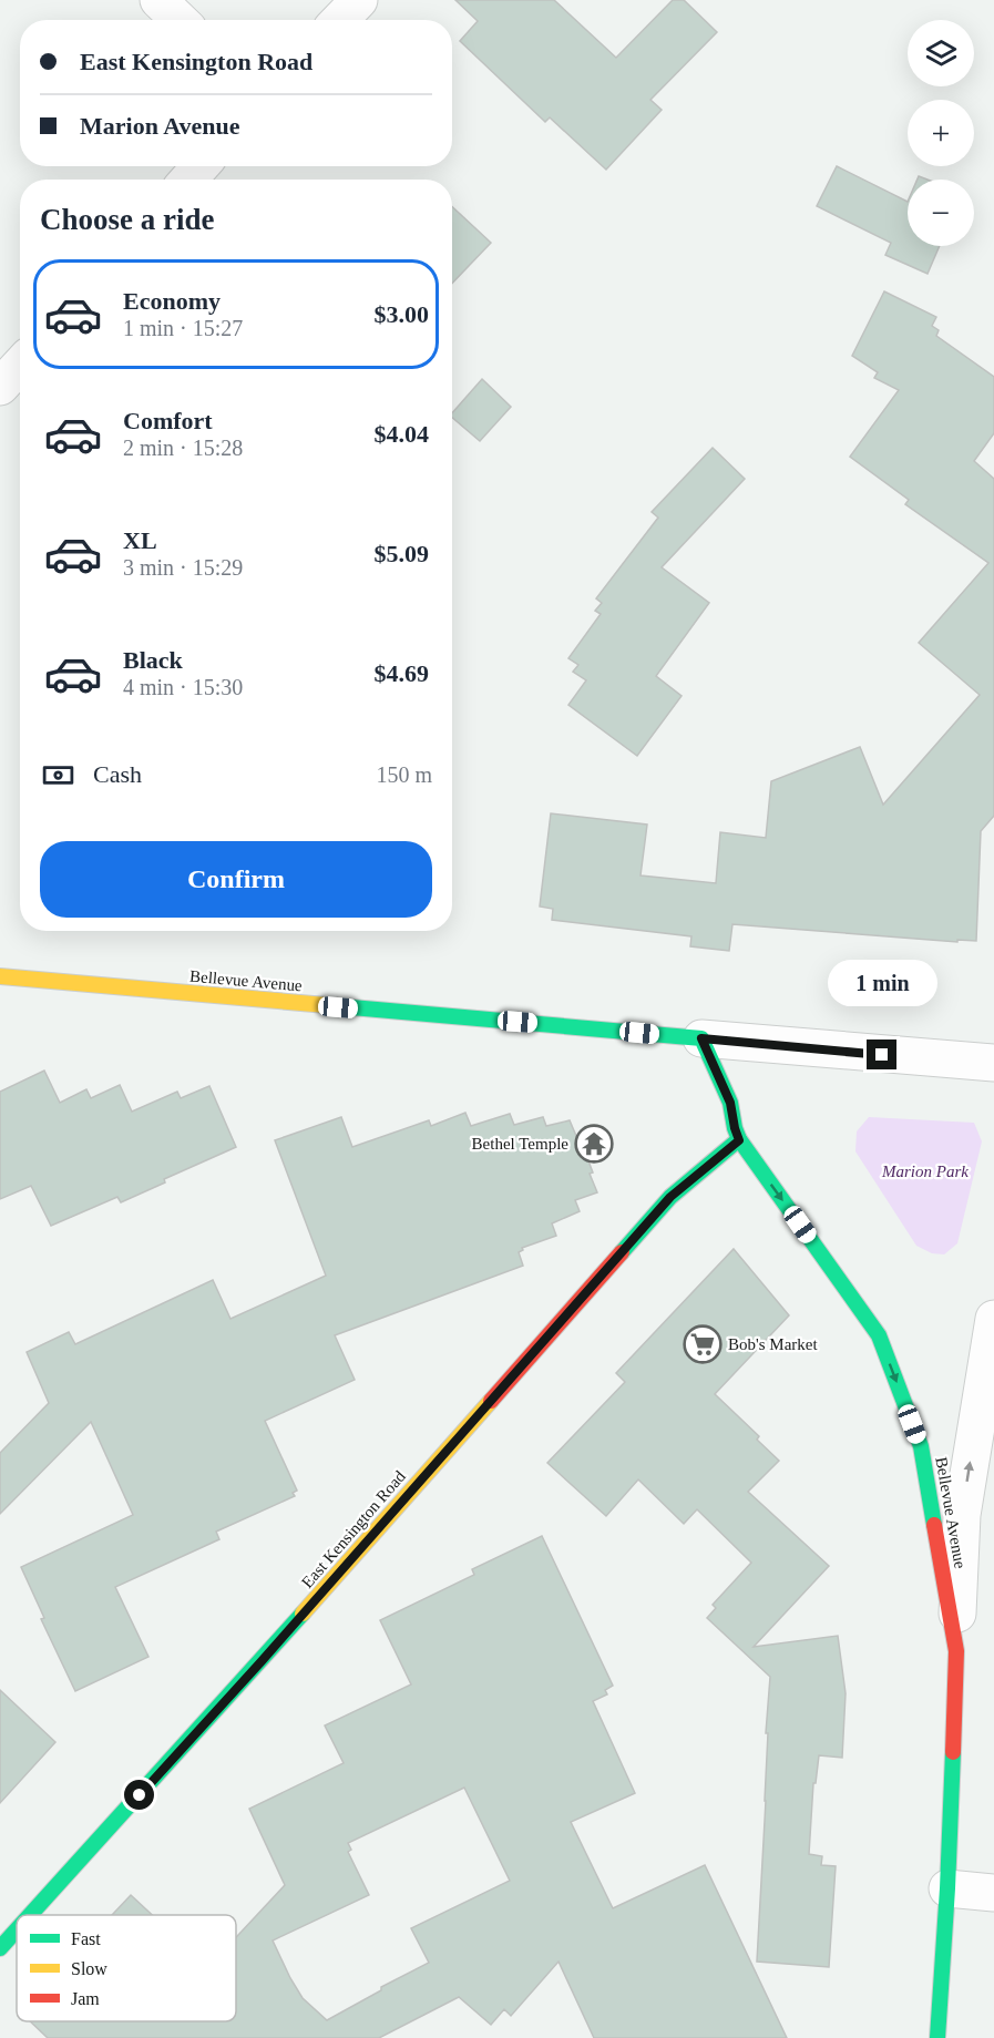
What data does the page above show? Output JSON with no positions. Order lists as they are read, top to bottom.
{
  "streets": {
    "street": ["Bellevue Avenue", "East Kensington Road"]
  },
  "crossings": [
    ["Bellevue Avenue", "East Kensington Road"]
  ],
  "parks": ["Marion Park"],
  "places": {
    "temple": ["Bethel Temple"],
    "supermarket": ["Bob's Market"]
  },
  "legend": ["Fast", "Slow", "Jam"],
  "page": {
    "map_buttons": ["+", "−"],
    "banner": ["East Kensington Road", "Marion Avenue"],
    "heading": "Choose a ride",
    "list": [
      {
        "name": "Economy",
        "note": "1 min · 15:27",
        "value": "$3.00"
      },
      {
        "name": "Comfort",
        "note": "2 min · 15:28",
        "value": "$4.04"
      },
      {
        "name": "XL",
        "note": "3 min · 15:29",
        "value": "$5.09"
      },
      {
        "name": "Black",
        "note": "4 min · 15:30",
        "value": "$4.69"
      }
    ],
    "pay": ["Cash", "150 m"],
    "buttons": "Confirm",
    "bubble": "1 min"
  }
}
